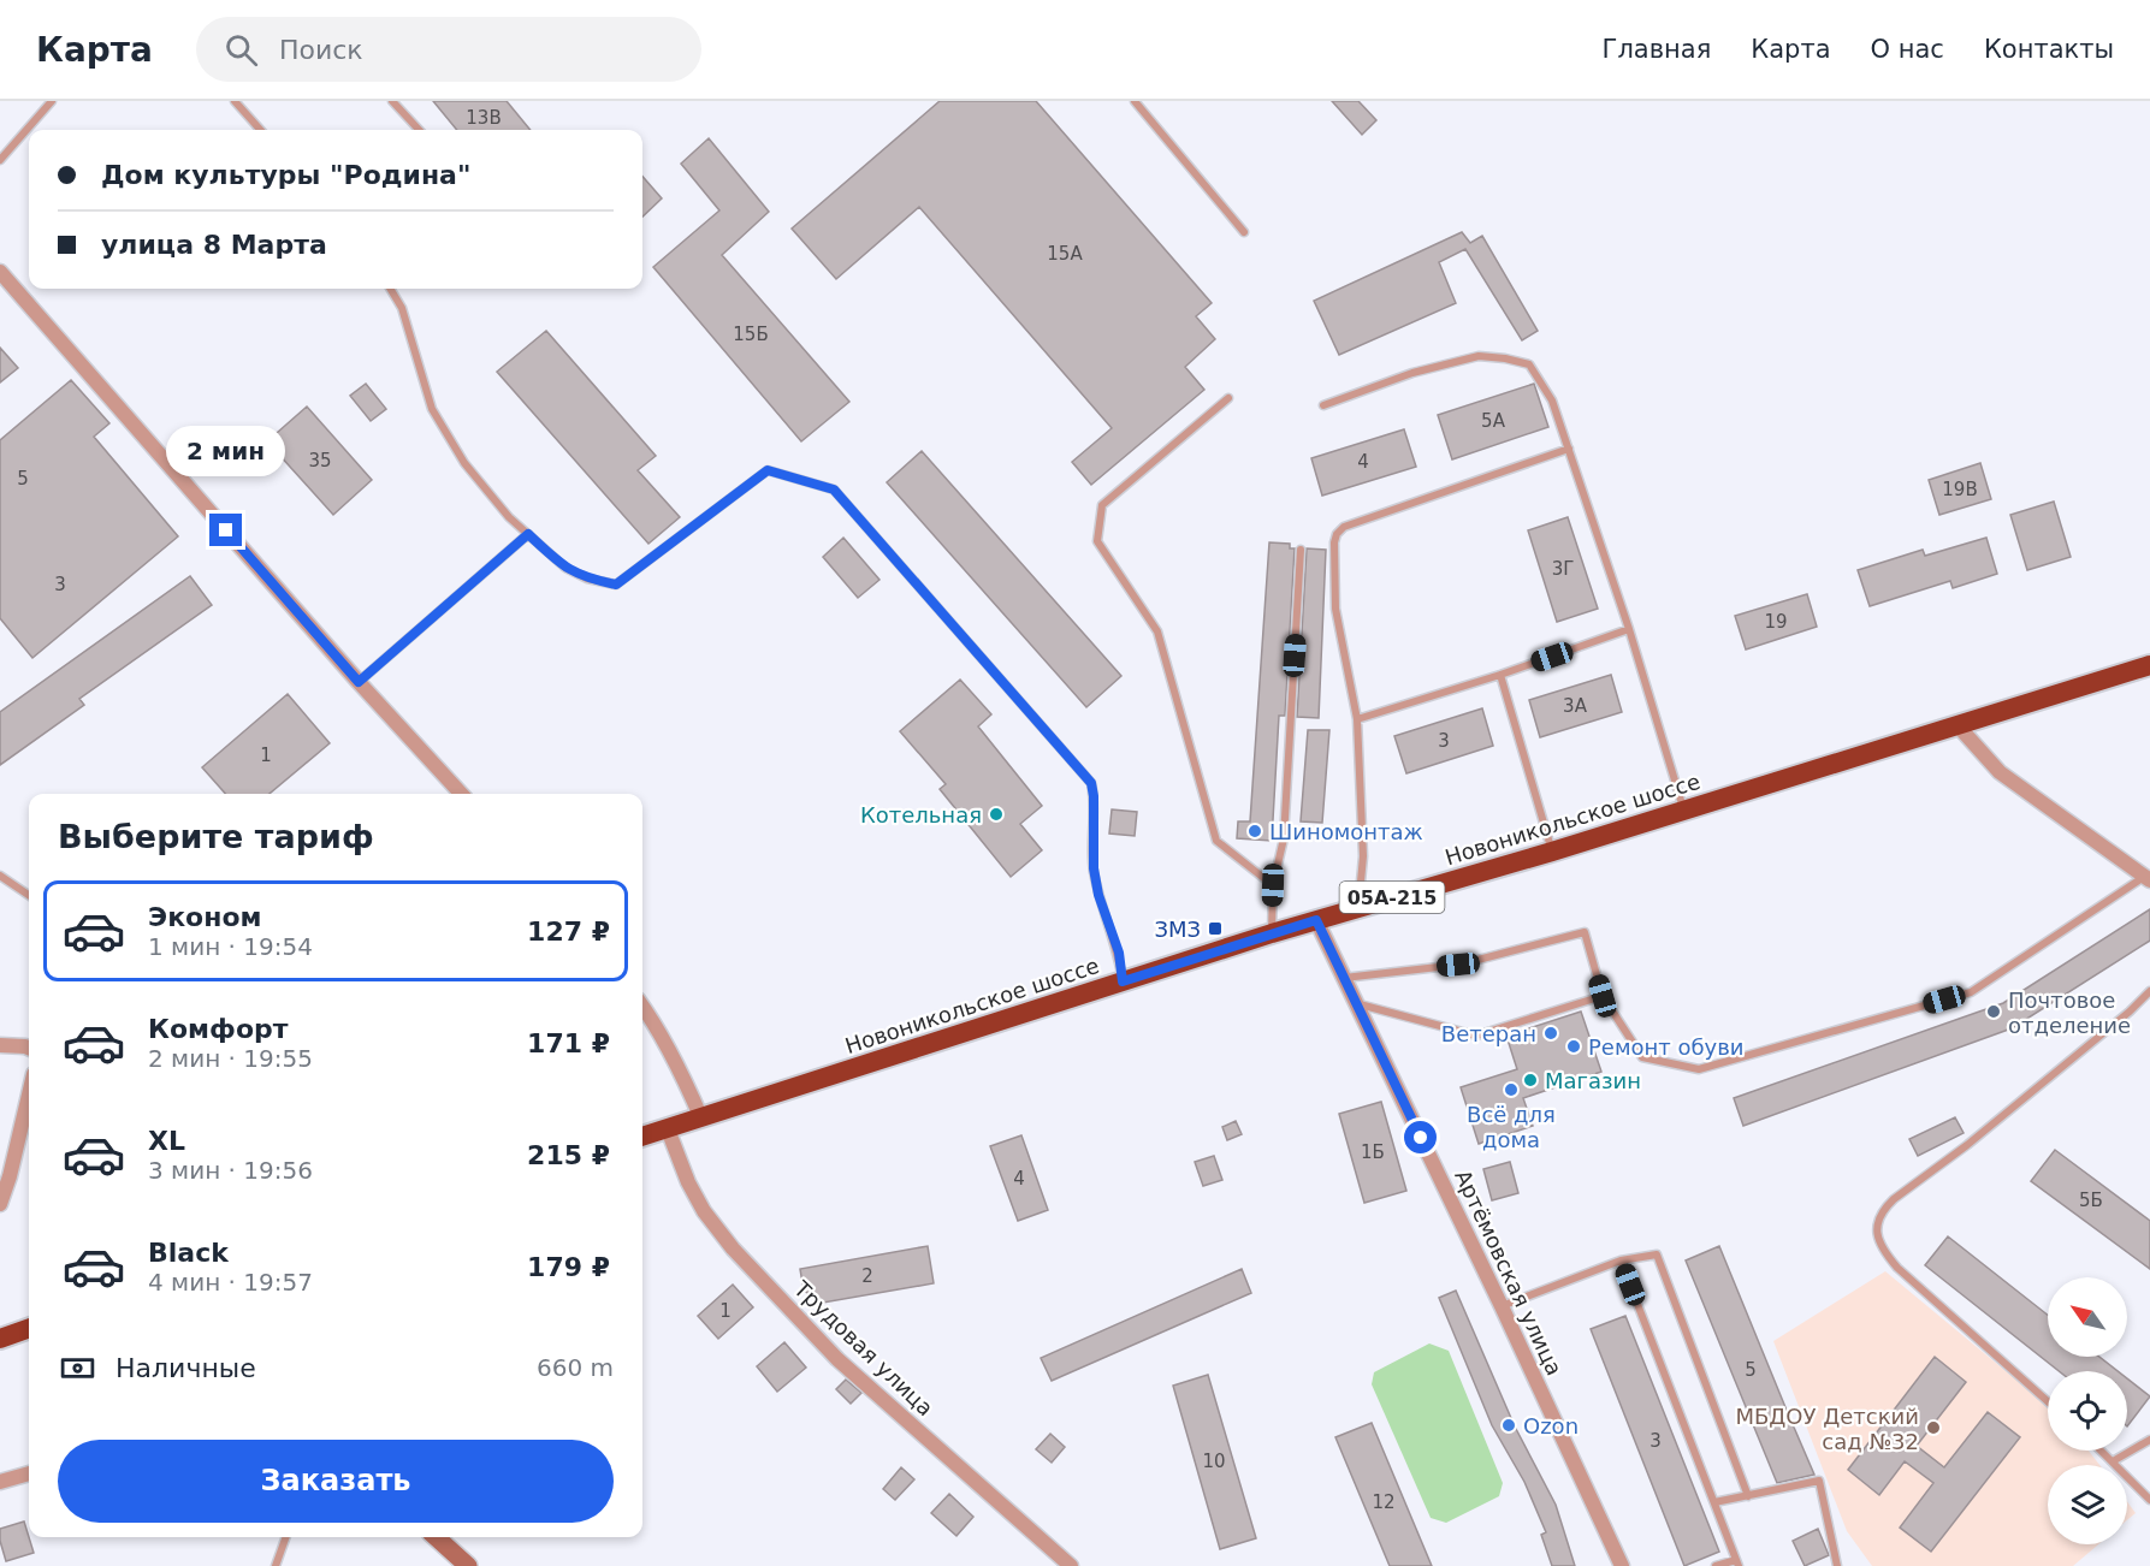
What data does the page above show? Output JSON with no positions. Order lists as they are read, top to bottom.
{
  "streets": {
    "highway": ["Новоникольское шоссе", "05А-215"],
    "street": ["Артёмовская улица", "Трудовая улица"]
  },
  "crossings": [
    ["Новоникольское шоссе", "Артёмовская улица"],
    ["Новоникольское шоссе", "Трудовая улица"]
  ],
  "places": {
    "other": [
      "Котельная",
      "Шиномонтаж",
      "Почтовое отделение",
      "Ветеран",
      "Ремонт обуви",
      "Магазин",
      "Всё для дома",
      "Ozon",
      "МБДОУ Детский сад №32"
    ],
    "transit": ["ЗМЗ"]
  },
  "house_numbers": [
    "13В",
    "15А",
    "15Б",
    "5А",
    "35",
    "4",
    "5",
    "19В",
    "3Г",
    "3",
    "19",
    "3А",
    "3",
    "1",
    "1Б",
    "4",
    "5Б",
    "2",
    "1",
    "5",
    "3",
    "10",
    "12"
  ],
  "north": "top left",
  "page": {
    "header": "Карта",
    "search": "Поиск",
    "nav": [
      "Главная",
      "Карта",
      "О нас",
      "Контакты"
    ],
    "banner": ["Дом культуры \"Родина\"", "улица 8 Марта"],
    "bubble": "2 мин",
    "heading": "Выберите тариф",
    "list": [
      {
        "name": "Эконом",
        "note": "1 мин · 19:54",
        "value": "127 ₽"
      },
      {
        "name": "Комфорт",
        "note": "2 мин · 19:55",
        "value": "171 ₽"
      },
      {
        "name": "XL",
        "note": "3 мин · 19:56",
        "value": "215 ₽"
      },
      {
        "name": "Black",
        "note": "4 мин · 19:57",
        "value": "179 ₽"
      }
    ],
    "pay": ["Наличные", "660 m"],
    "buttons": "Заказать"
  }
}
